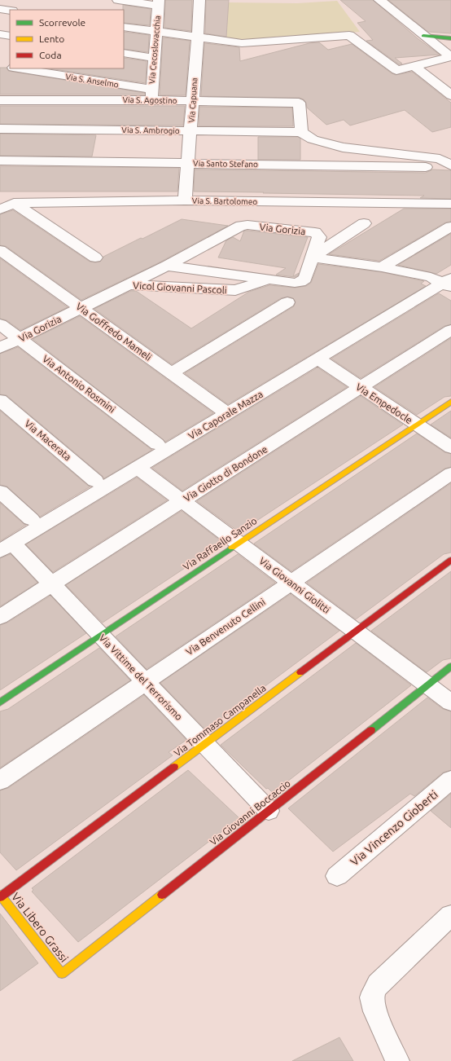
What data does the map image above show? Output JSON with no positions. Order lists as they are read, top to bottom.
{
  "streets": {
    "street": [
      "Via Cecoslovacchia",
      "Via S. Anselmo",
      "Via S. Agostino",
      "Via Capuana",
      "Via S. Ambrogio",
      "Via Santo Stefano",
      "Via S. Bartolomeo",
      "Via Gorizia",
      "Vicol Giovanni Pascoli",
      "Via Goffredo Mameli",
      "Via Antonio Rosmini",
      "Via Empedocle",
      "Via Caporale Mazza",
      "Via Macerata",
      "Via Giotto di Bondone",
      "Via Raffaello Sanzio",
      "Via Giovanni Giolitti",
      "Via Benvenuto Cellini",
      "Via Vittime del Terrorismo",
      "Via Tommaso Campanella",
      "Via Giovanni Boccaccio",
      "Via Vincenzo Gioberti",
      "Via Libero Grassi"
    ]
  },
  "crossings": [
    ["Via Cecoslovacchia", "Via S. Anselmo"],
    ["Via Cecoslovacchia", "Via S. Agostino"],
    ["Via S. Anselmo", "Via S. Agostino"],
    ["Via S. Agostino", "Via Capuana"],
    ["Via S. Agostino", "Via S. Ambrogio"],
    ["Via Capuana", "Via S. Ambrogio"],
    ["Via Capuana", "Via Santo Stefano"],
    ["Via Capuana", "Via S. Bartolomeo"],
    ["Via Gorizia", "Vicol Giovanni Pascoli"],
    ["Via Gorizia", "Via Goffredo Mameli"],
    ["Via Gorizia", "Via Antonio Rosmini"],
    ["Via Goffredo Mameli", "Via Caporale Mazza"],
    ["Via Antonio Rosmini", "Via Caporale Mazza"],
    ["Via Empedocle", "Via Caporale Mazza"],
    ["Via Empedocle", "Via Giotto di Bondone"],
    ["Via Empedocle", "Via Raffaello Sanzio"],
    ["Via Caporale Mazza", "Via Macerata"],
    ["Via Caporale Mazza", "Via Giovanni Giolitti"],
    ["Via Caporale Mazza", "Via Vittime del Terrorismo"],
    ["Via Giotto di Bondone", "Via Giovanni Giolitti"],
    ["Via Giotto di Bondone", "Via Vittime del Terrorismo"],
    ["Via Raffaello Sanzio", "Via Giovanni Giolitti"],
    ["Via Raffaello Sanzio", "Via Vittime del Terrorismo"],
    ["Via Giovanni Giolitti", "Via Benvenuto Cellini"],
    ["Via Giovanni Giolitti", "Via Tommaso Campanella"],
    ["Via Giovanni Giolitti", "Via Giovanni Boccaccio"],
    ["Via Benvenuto Cellini", "Via Vittime del Terrorismo"],
    ["Via Vittime del Terrorismo", "Via Tommaso Campanella"],
    ["Via Vittime del Terrorismo", "Via Giovanni Boccaccio"],
    ["Via Tommaso Campanella", "Via Libero Grassi"],
    ["Via Giovanni Boccaccio", "Via Libero Grassi"]
  ],
  "legend": ["Scorrevole", "Lento", "Coda"]
}
